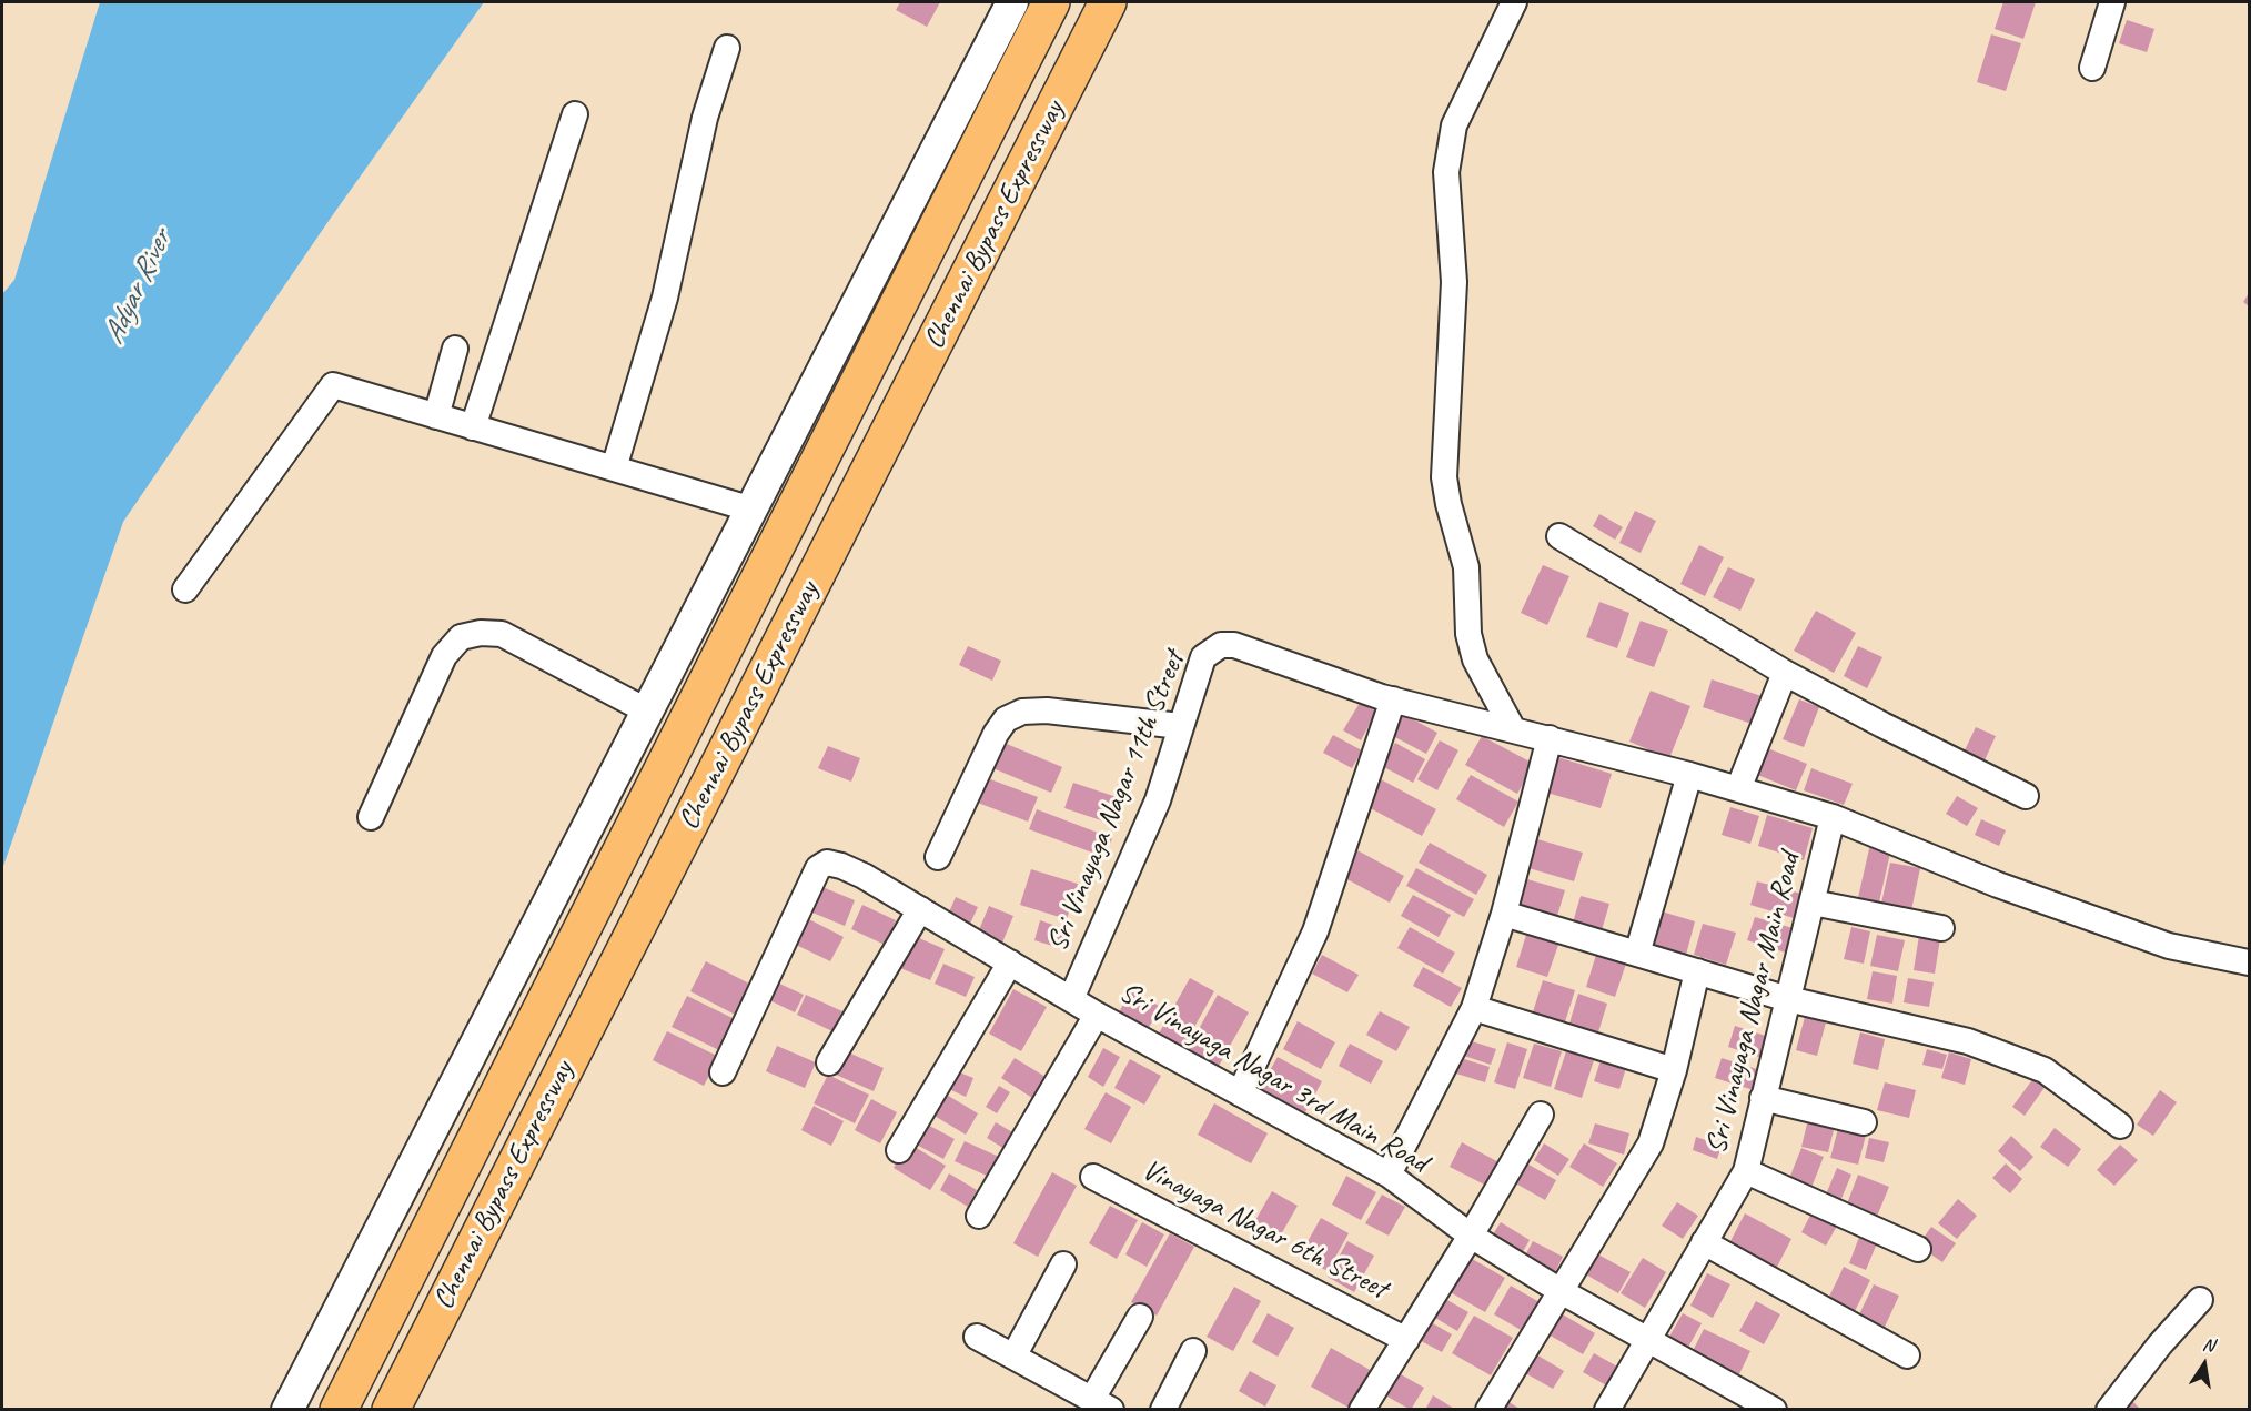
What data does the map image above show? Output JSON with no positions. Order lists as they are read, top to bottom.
{
  "streets": {
    "highway": ["Chennai Bypass Expressway"],
    "street": [
      "Sri Vinayaga Nagar 11th Street",
      "Sri Vinayaga Nagar Main Road",
      "Sri Vinayaga Nagar 3rd Main Road",
      "Vinayaga Nagar 6th Street"
    ]
  },
  "crossings": [
    ["Sri Vinayaga Nagar 11th Street", "Sri Vinayaga Nagar 3rd Main Road"],
    ["Sri Vinayaga Nagar Main Road", "Sri Vinayaga Nagar 3rd Main Road"]
  ],
  "water": ["Adyar River"],
  "north": "top"
}
